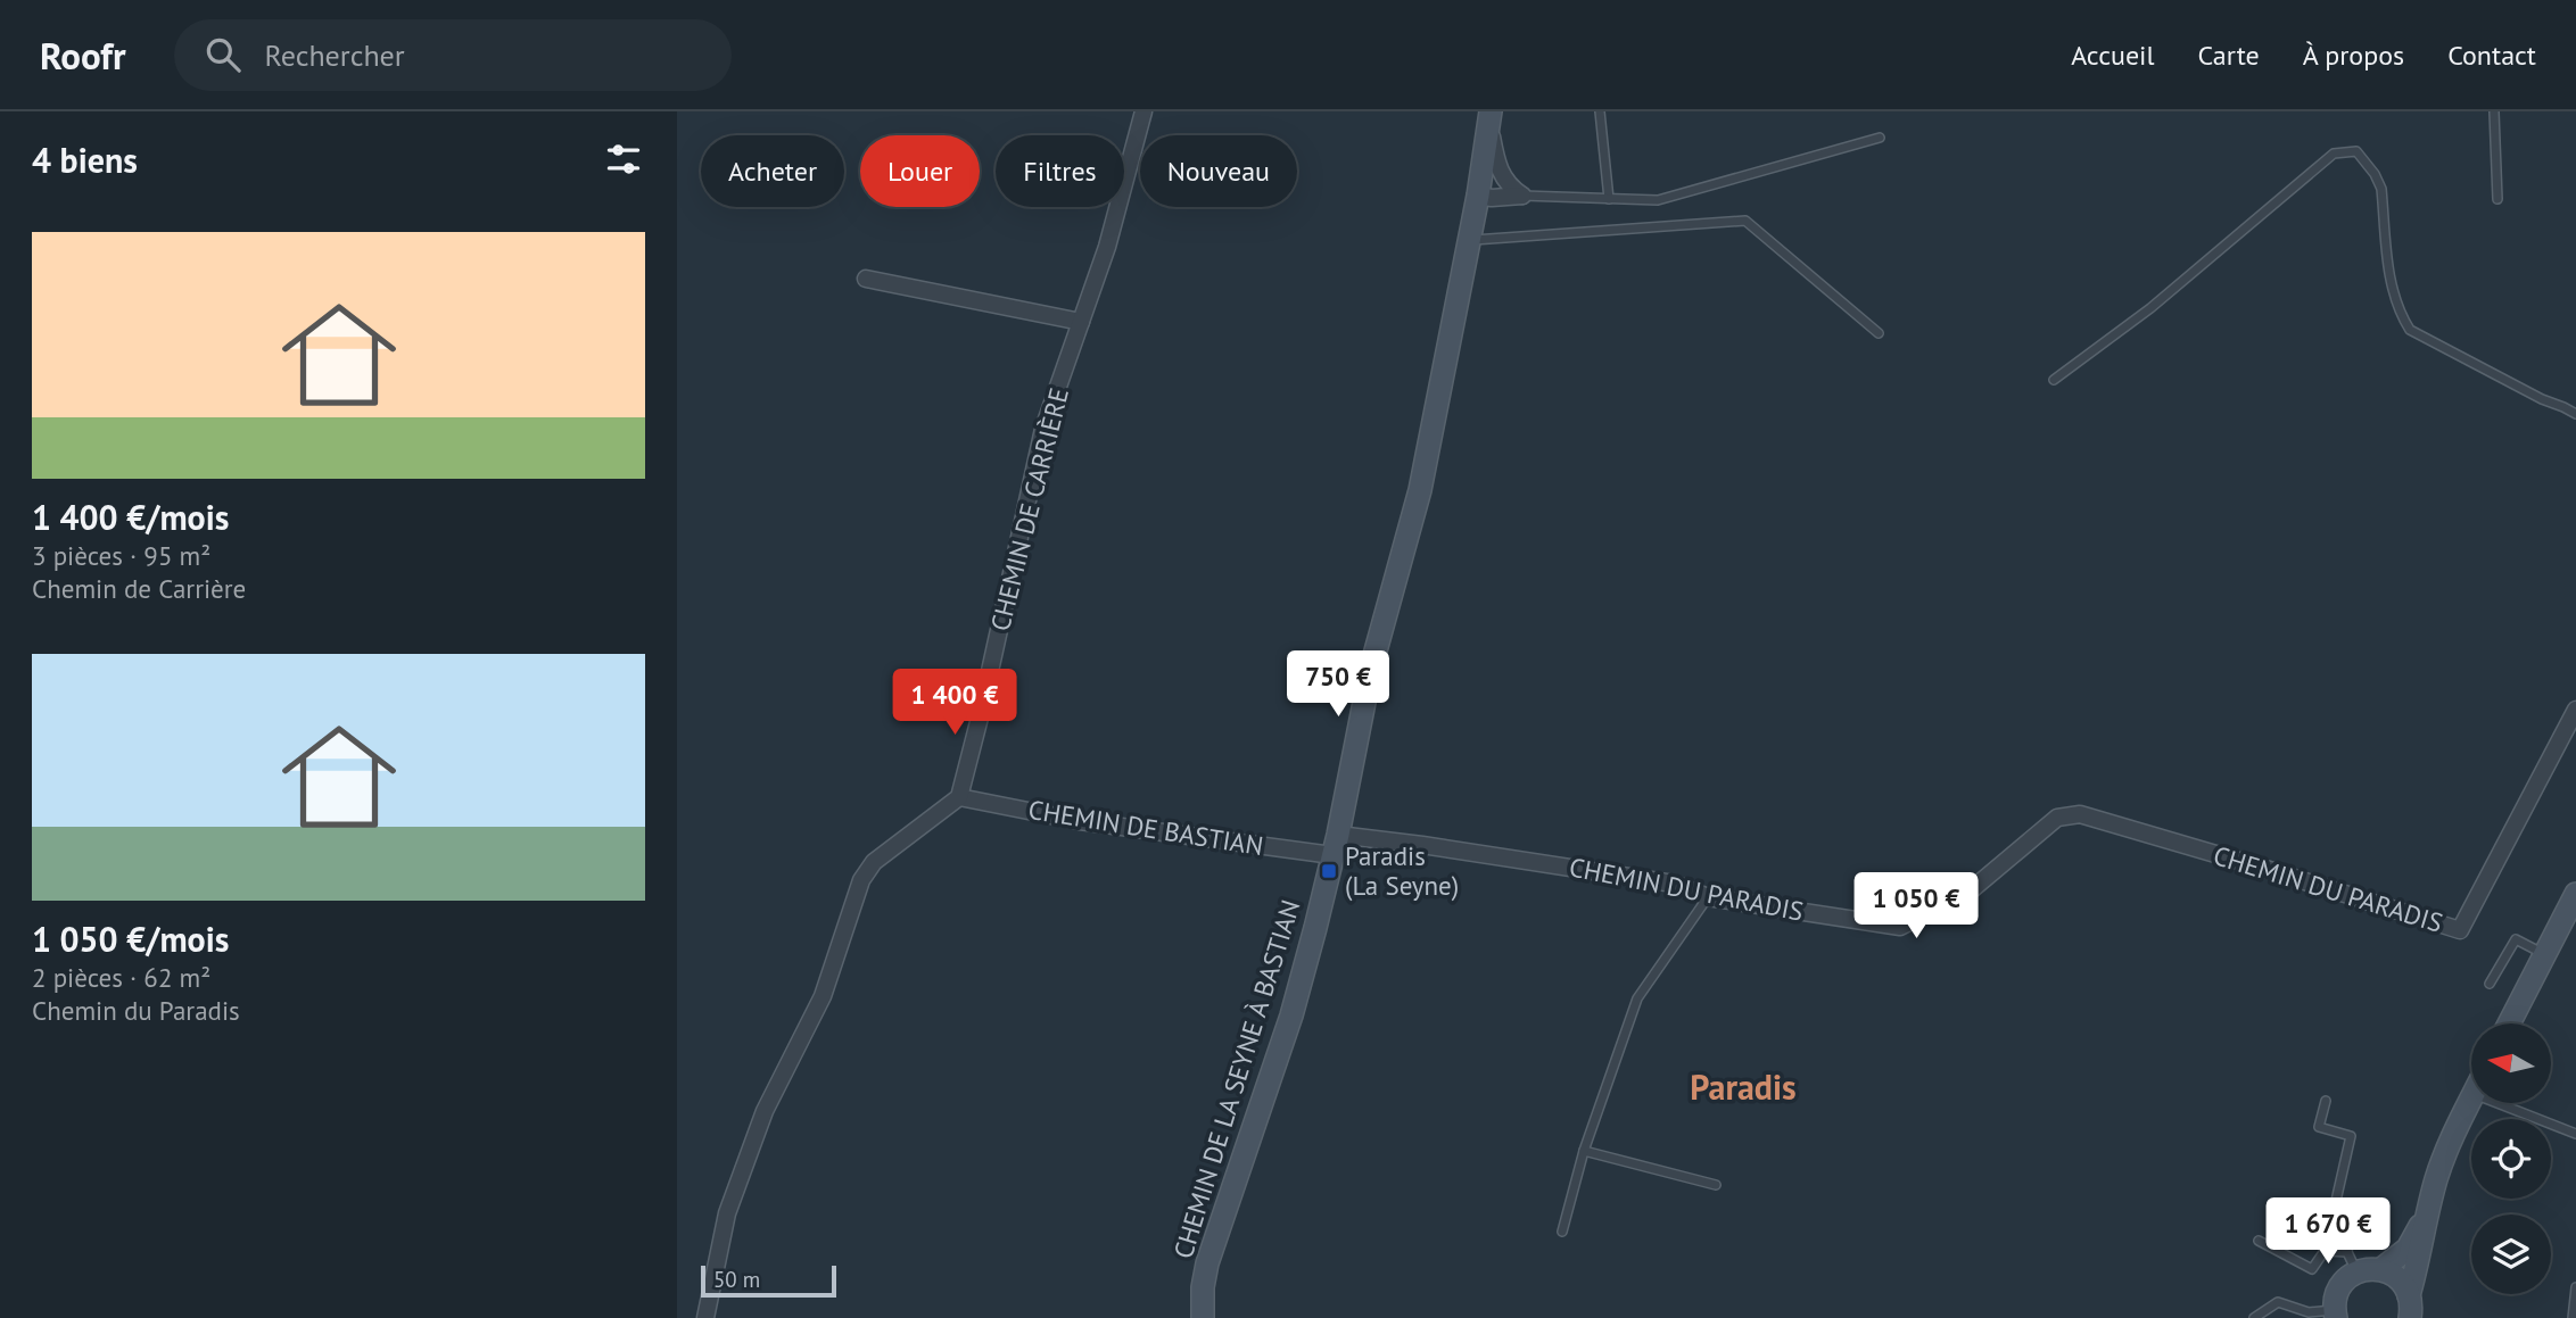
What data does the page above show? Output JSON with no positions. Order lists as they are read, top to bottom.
{
  "streets": {
    "street": [
      "CHEMIN DE CARRIÈRE",
      "CHEMIN DE BASTIAN",
      "CHEMIN DU PARADIS",
      "CHEMIN DE LA SEYNE À BASTIAN"
    ]
  },
  "crossings": [
    ["CHEMIN DE CARRIÈRE", "CHEMIN DE BASTIAN"],
    ["CHEMIN DE BASTIAN", "CHEMIN DU PARADIS"],
    ["CHEMIN DE BASTIAN", "CHEMIN DE LA SEYNE À BASTIAN"],
    ["CHEMIN DU PARADIS", "CHEMIN DE LA SEYNE À BASTIAN"]
  ],
  "districts": ["Paradis"],
  "places": {
    "transit": ["Paradis (La Seyne)"]
  },
  "scale_bar": "50 m",
  "north": "left",
  "page": {
    "header": "Roofr",
    "search": "Rechercher",
    "nav": [
      "Accueil",
      "Carte",
      "À propos",
      "Contact"
    ],
    "heading": "4 biens",
    "chip": [
      "Acheter",
      "Louer",
      "Filtres",
      "Nouveau"
    ],
    "list": [
      {
        "name": "1 400 €/mois",
        "note": "3 pièces · 95 m² · Chemin de Carrière"
      },
      {
        "name": "1 050 €/mois",
        "note": "2 pièces · 62 m² · Chemin du Paradis"
      }
    ],
    "price": [
      "750 €",
      "1 400 €",
      "1 050 €",
      "1 670 €"
    ],
    "scale": "50 m"
  }
}
